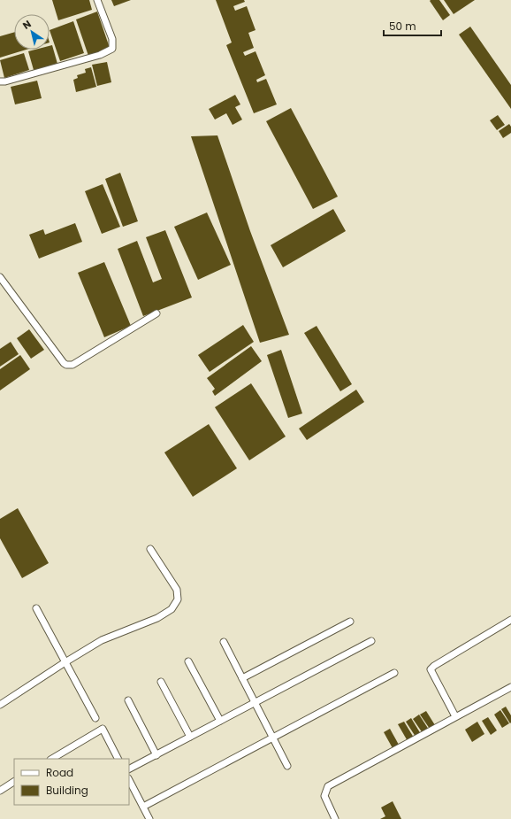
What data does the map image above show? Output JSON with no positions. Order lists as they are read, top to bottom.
{
  "legend": ["Road", "Building"],
  "scale_bar": "50 m",
  "north": "top left"
}
